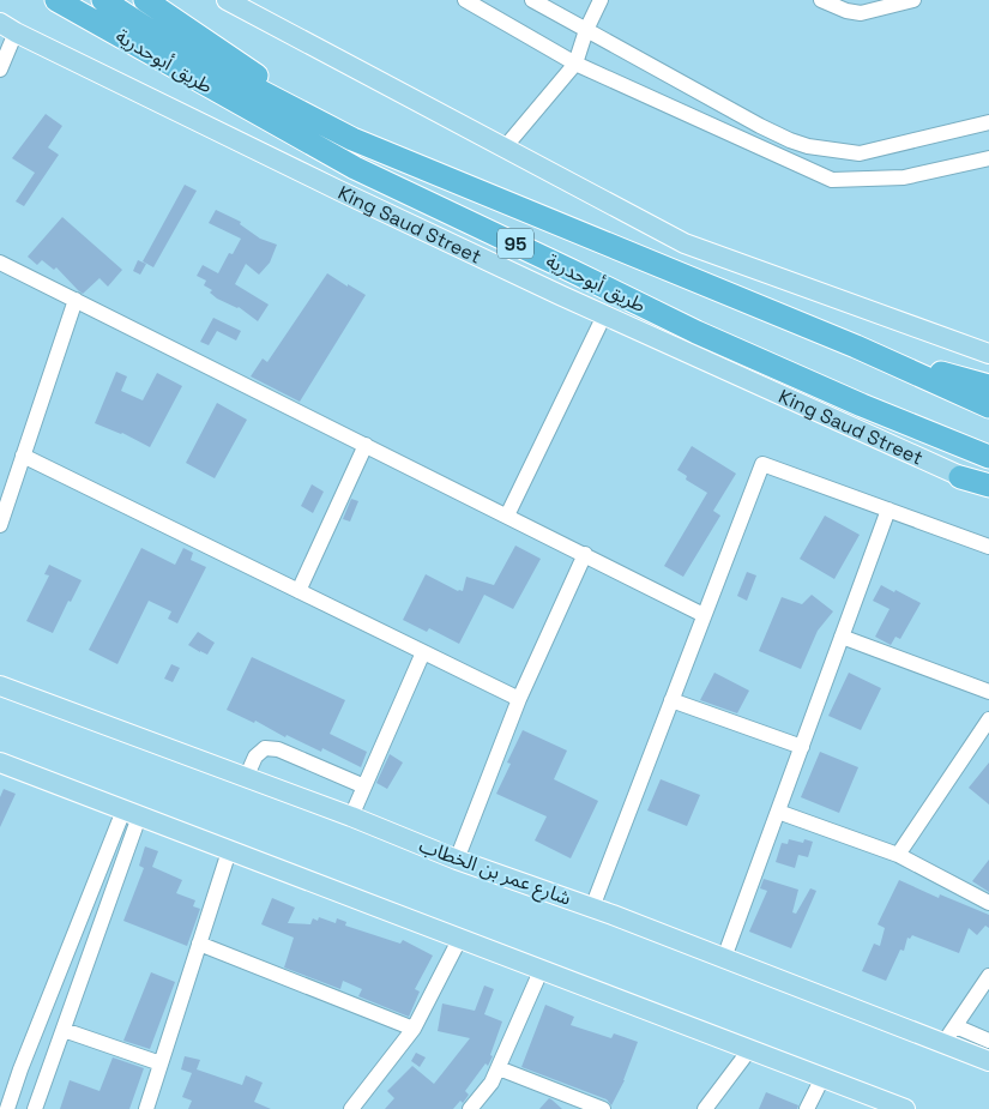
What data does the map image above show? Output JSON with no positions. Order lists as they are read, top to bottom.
{
  "streets": {
    "highway": ["طريق أبوحدرية", "95"],
    "main road": ["King Saud Street", "شارع عمر بن الخطاب"]
  }
}
